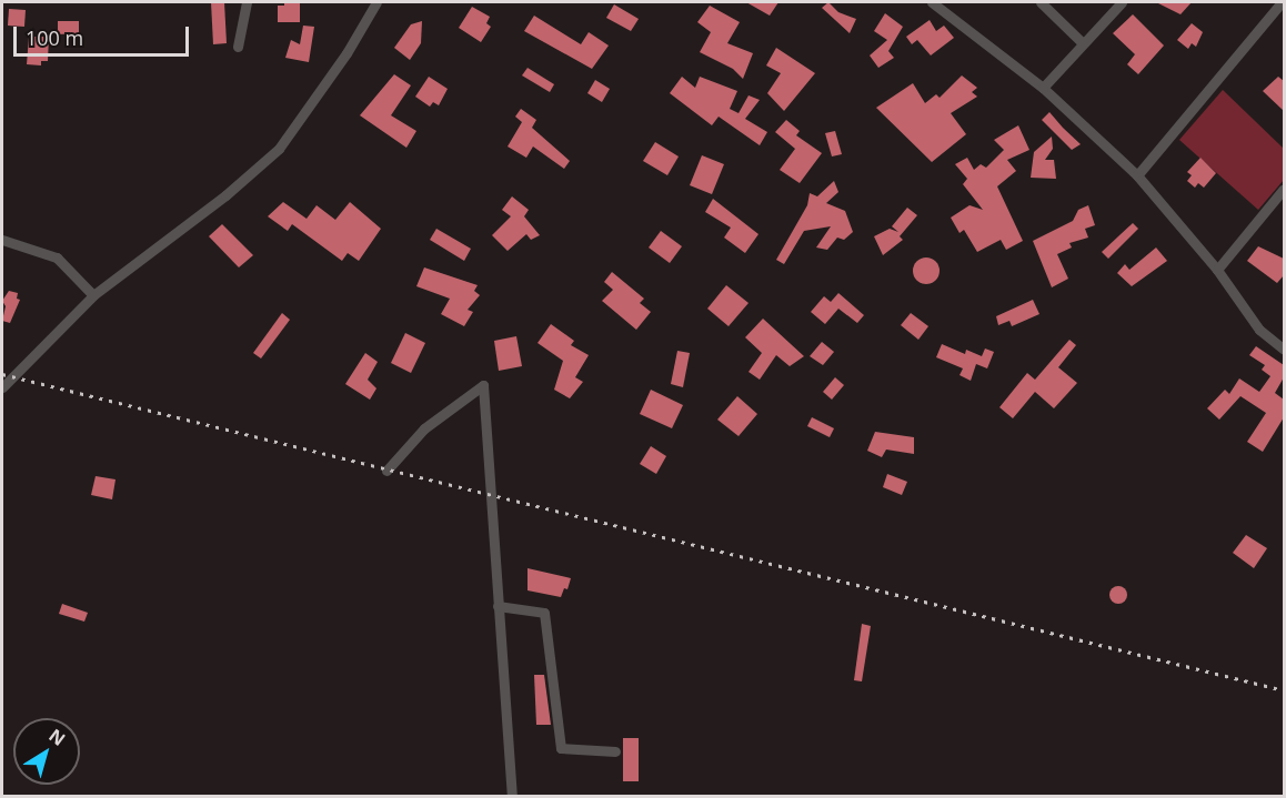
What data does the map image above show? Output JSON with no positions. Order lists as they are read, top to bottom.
{
  "scale_bar": "100 m",
  "north": "top right"
}
